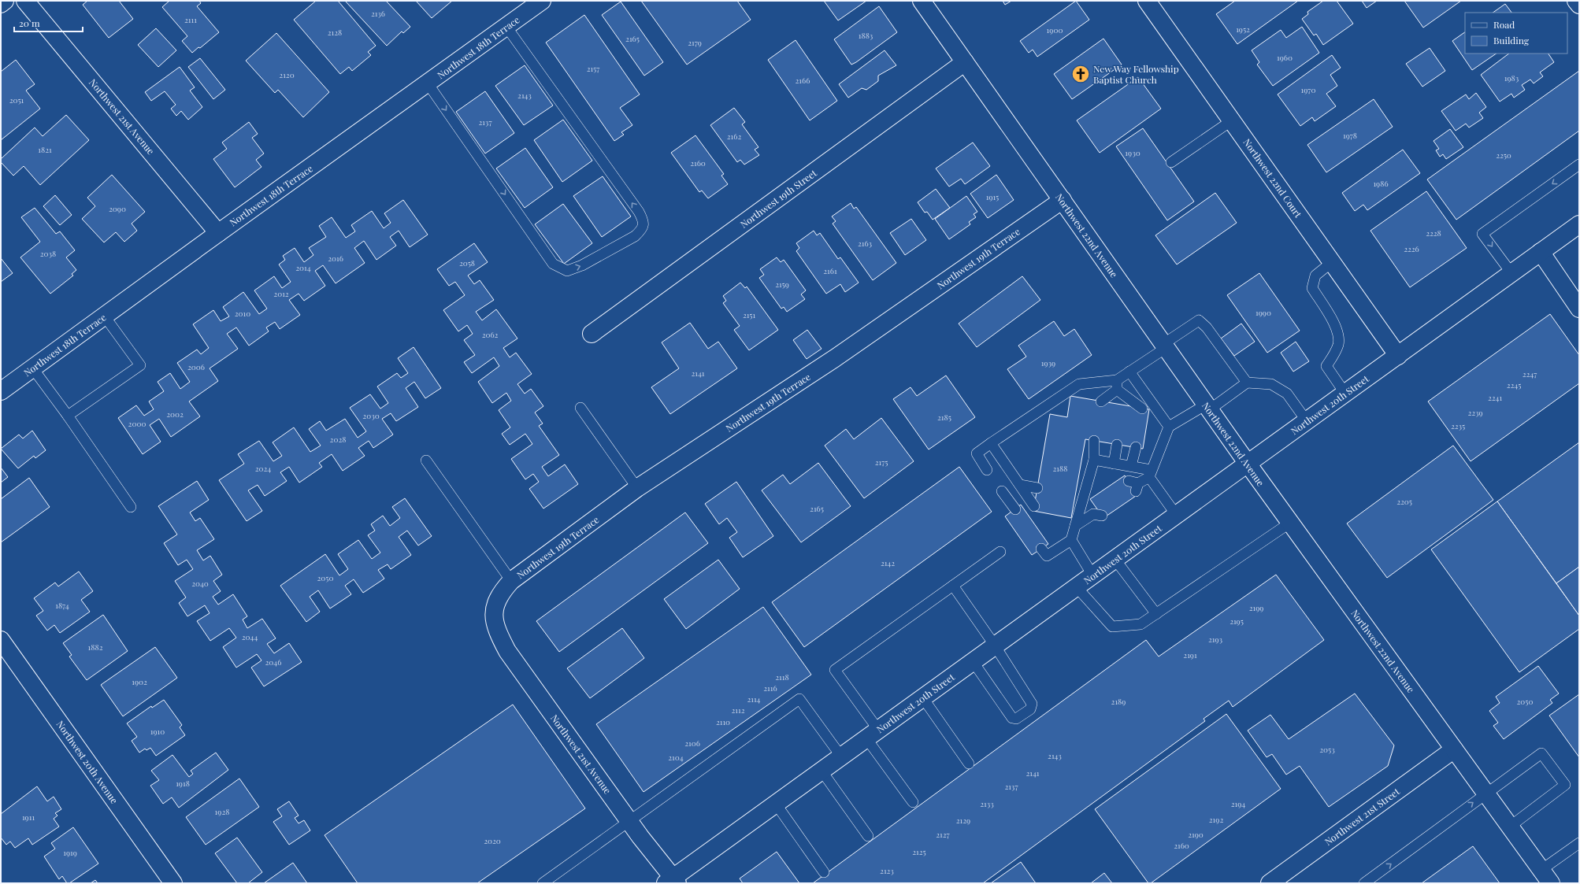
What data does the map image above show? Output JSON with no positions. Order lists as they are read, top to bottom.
{
  "streets": {
    "street": [
      "Northwest 18th Terrace",
      "Northwest 21st Avenue",
      "Northwest 22nd Court",
      "Northwest 19th Street",
      "Northwest 22nd Avenue",
      "Northwest 19th Terrace",
      "Northwest 20th Street",
      "Northwest 20th Avenue",
      "Northwest 21st Street"
    ]
  },
  "crossings": [
    ["Northwest 18th Terrace", "Northwest 21st Avenue"],
    ["Northwest 21st Avenue", "Northwest 19th Terrace"],
    ["Northwest 21st Avenue", "Northwest 20th Street"],
    ["Northwest 22nd Court", "Northwest 20th Street"],
    ["Northwest 19th Street", "Northwest 22nd Avenue"],
    ["Northwest 22nd Avenue", "Northwest 19th Terrace"],
    ["Northwest 22nd Avenue", "Northwest 20th Street"],
    ["Northwest 22nd Avenue", "Northwest 21st Street"]
  ],
  "places": {
    "church": ["New Way Fellowship Baptist Church"]
  },
  "house_numbers": [
    "2136",
    "2111",
    "1952",
    "1900",
    "2128",
    "1883",
    "2165",
    "2179",
    "1960",
    "2157",
    "2120",
    "1983",
    "2166",
    "1970",
    "2143",
    "2051",
    "2137",
    "1978",
    "2162",
    "1821",
    "1930",
    "2250",
    "2160",
    "1986",
    "1915",
    "2090",
    "2228",
    "2163",
    "2226",
    "2038",
    "2016",
    "2058",
    "2014",
    "2161",
    "2159",
    "2012",
    "1990",
    "2010",
    "2151",
    "2062",
    "1939",
    "2006",
    "2141",
    "2247",
    "2245",
    "2241",
    "2239",
    "2002",
    "2030",
    "2185",
    "2000",
    "2235",
    "2028",
    "2175",
    "2024",
    "2188",
    "2205",
    "2165",
    "2142",
    "2050",
    "2040",
    "1874",
    "2199",
    "2195",
    "2044",
    "2193",
    "1882",
    "2191",
    "2046",
    "2118",
    "1902",
    "2116",
    "2114",
    "2189",
    "2050",
    "2112",
    "2110",
    "1910",
    "2106",
    "2053",
    "2143",
    "2104",
    "2141",
    "1918",
    "2137",
    "2133",
    "2194",
    "1928",
    "1911",
    "2192",
    "2129",
    "2127",
    "2190",
    "2020",
    "2160",
    "2125",
    "1919",
    "2123"
  ],
  "legend": ["Road", "Building"],
  "scale_bar": "20 m"
}
